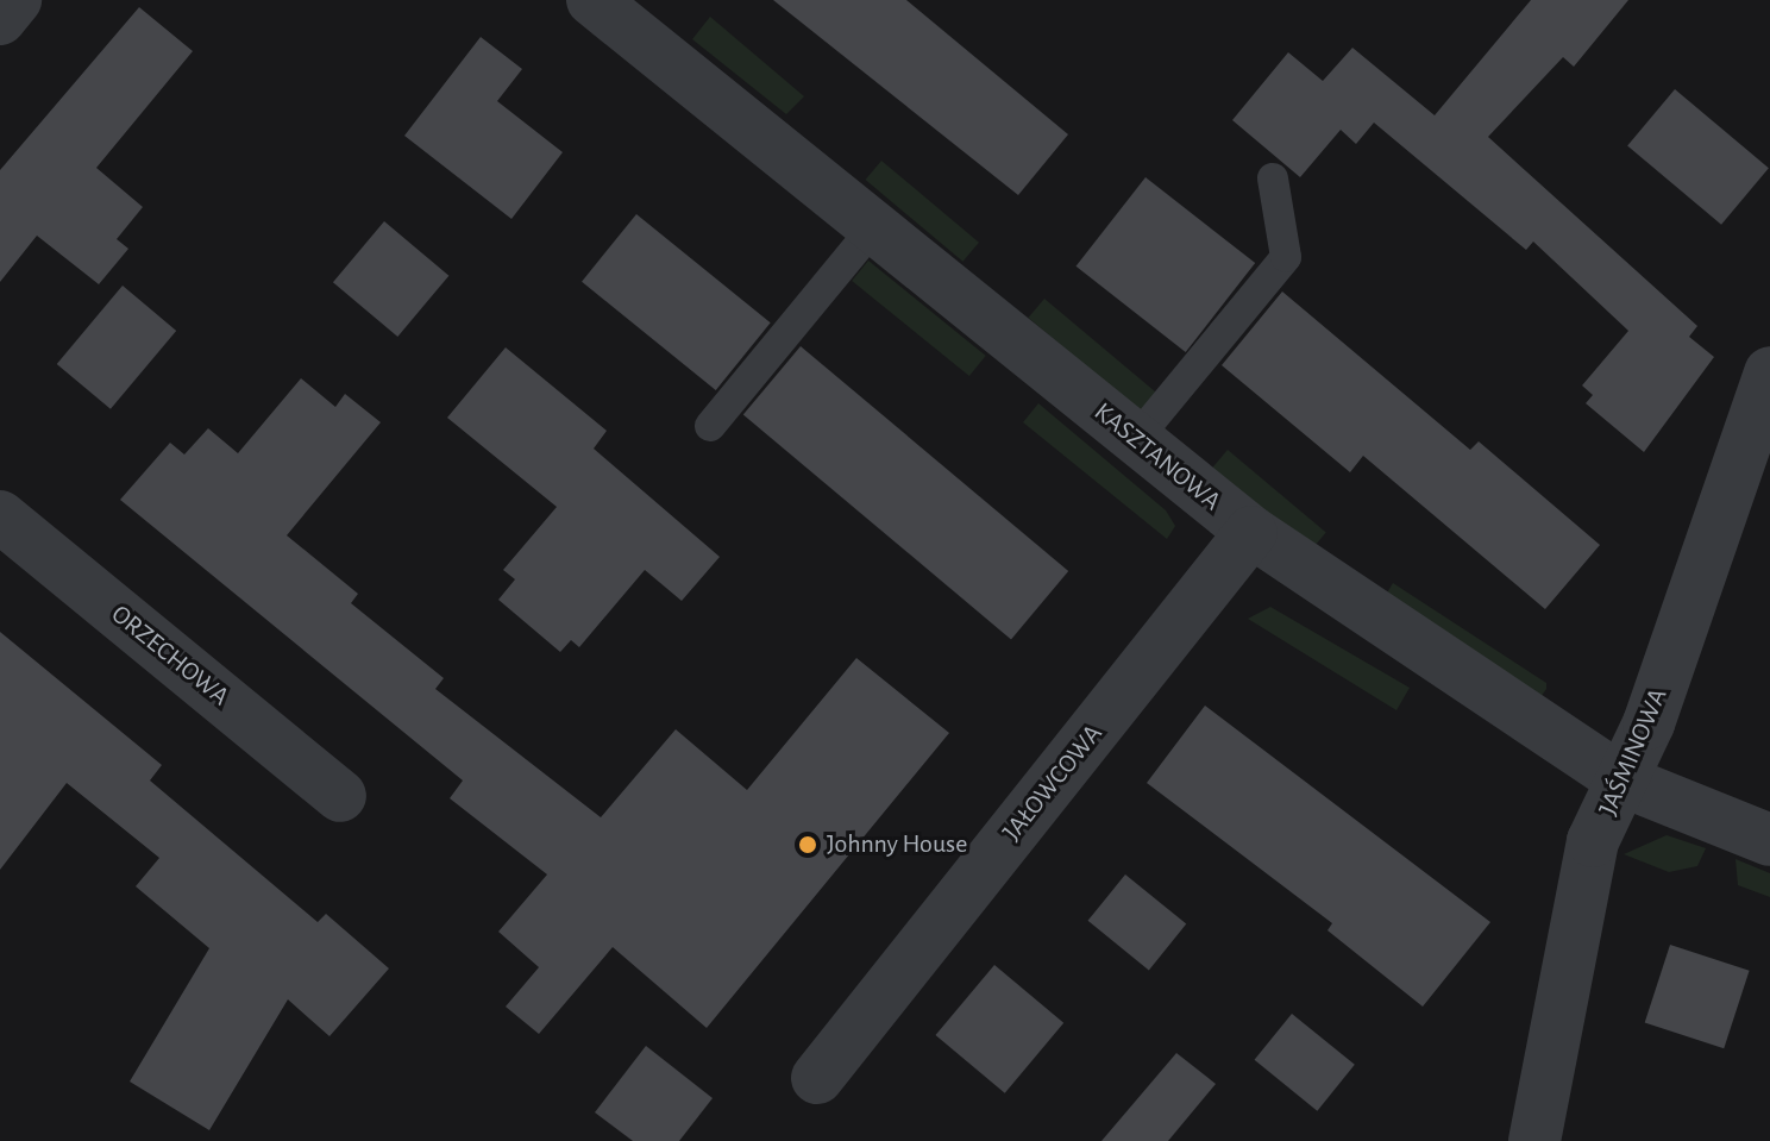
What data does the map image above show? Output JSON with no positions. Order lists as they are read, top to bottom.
{
  "streets": {
    "street": [
      "KASZTANOWA",
      "ORZECHOWA",
      "JAŚMINOWA",
      "JAŁOWCOWA"
    ]
  },
  "crossings": [
    ["KASZTANOWA", "JAŚMINOWA"],
    ["KASZTANOWA", "JAŁOWCOWA"]
  ],
  "places": ["Johnny House"]
}
